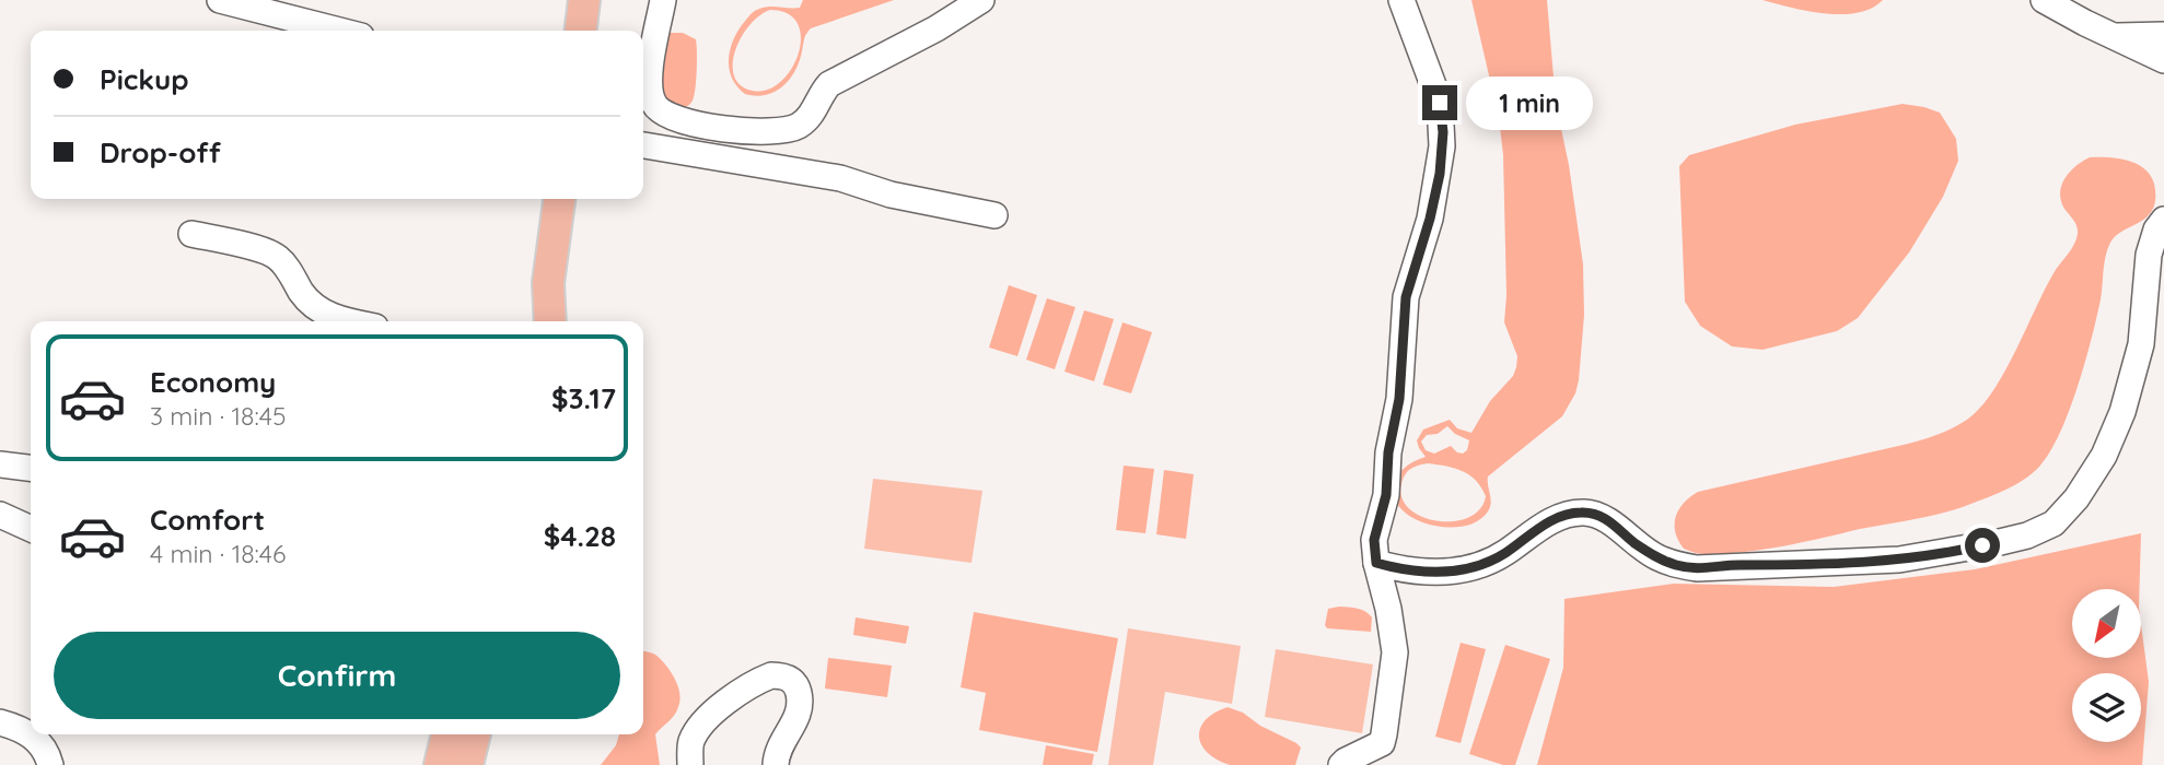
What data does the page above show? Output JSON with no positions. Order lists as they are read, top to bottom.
{
  "north": "bottom left",
  "page": {
    "banner": ["Pickup", "Drop-off"],
    "bubble": "1 min",
    "list": [
      {
        "name": "Economy",
        "note": "3 min · 18:45",
        "value": "$3.17"
      },
      {
        "name": "Comfort",
        "note": "4 min · 18:46",
        "value": "$4.28"
      }
    ],
    "buttons": "Confirm"
  }
}
